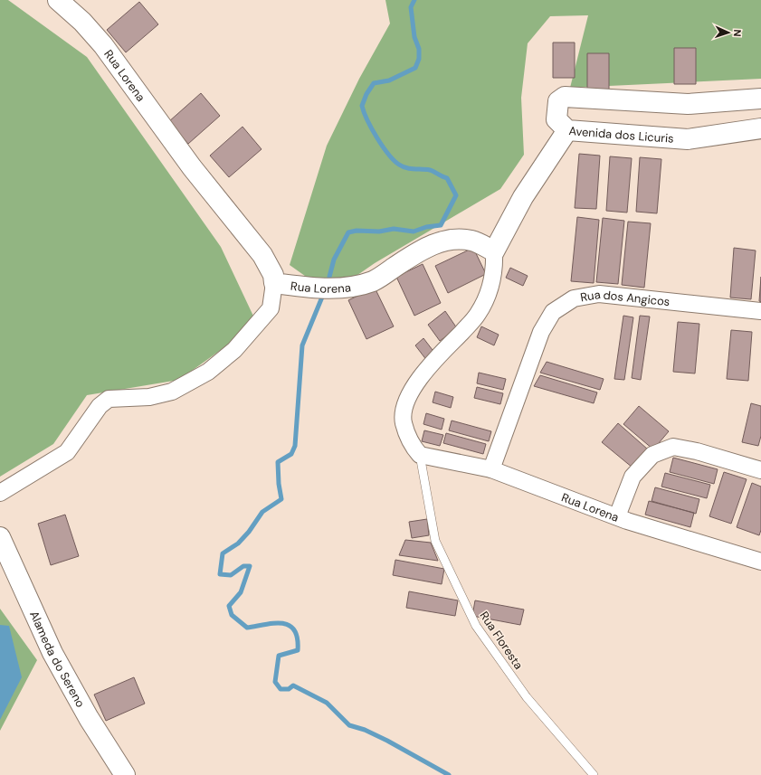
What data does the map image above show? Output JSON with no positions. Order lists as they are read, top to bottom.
{
  "streets": {
    "street": [
      "Rua Lorena",
      "Avenida dos Licuris",
      "Rua dos Angicos",
      "Alameda do Sereno"
    ],
    "lane": ["Rua Floresta"]
  },
  "crossings": [
    ["Rua Lorena", "Rua dos Angicos"],
    ["Rua Lorena", "Rua Floresta"]
  ],
  "north": "right"
}
